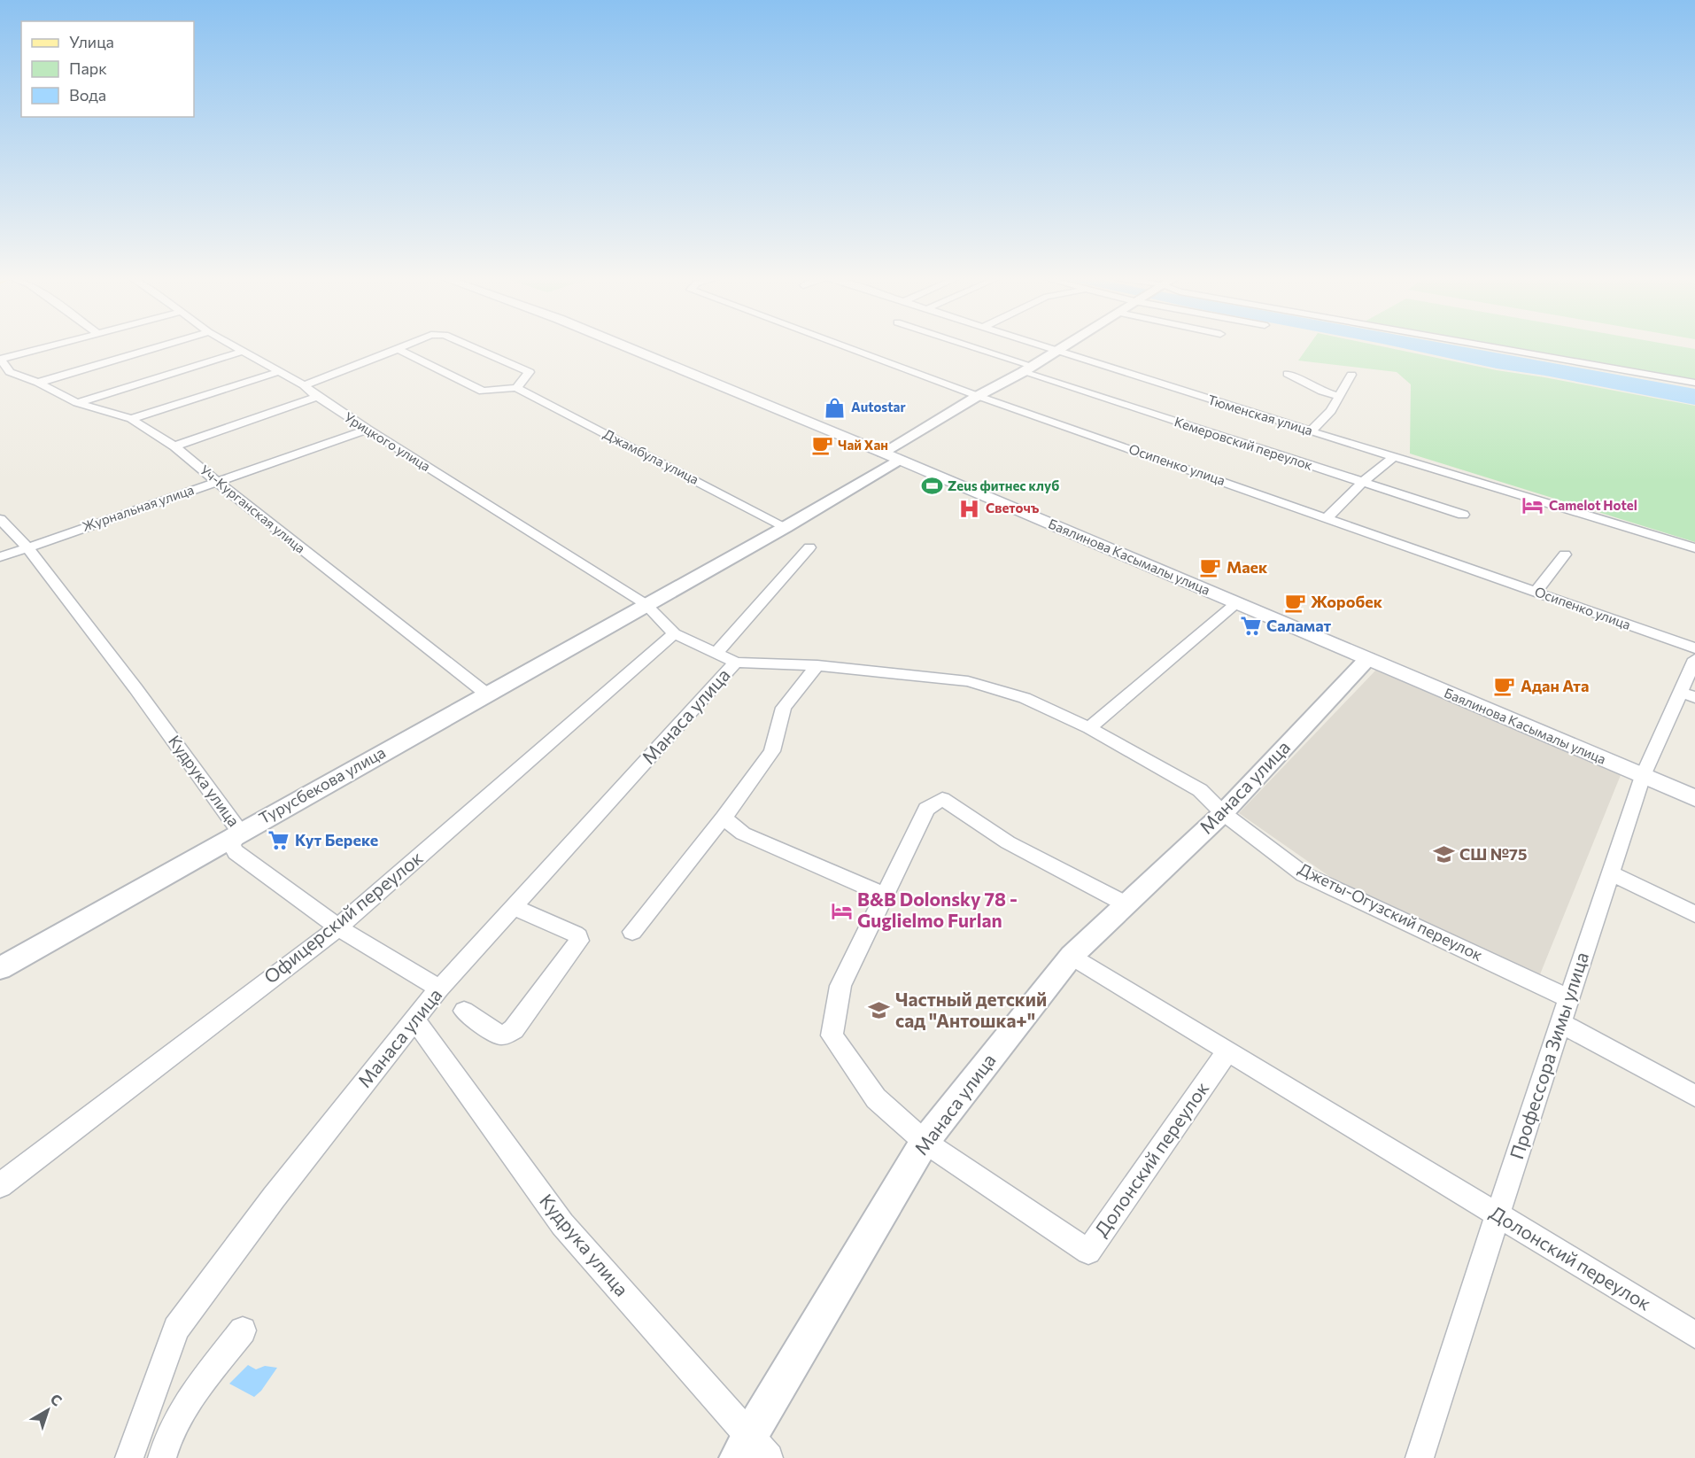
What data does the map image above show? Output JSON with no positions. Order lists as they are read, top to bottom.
{
  "streets": {
    "main road": ["Баялинова Касымалы улица"],
    "street": [
      "Тюменская улица",
      "Урицкого улица",
      "Кемеровский переулок",
      "Джамбула улица",
      "Осипенко улица",
      "Журнальная улица",
      "Уч-Курганская улица",
      "Манаса улица",
      "Кудрука улица",
      "Турусбекова улица",
      "Джеты-Огузский переулок",
      "Офицерский переулок",
      "Профессора Зимы улица",
      "Долонский переулок"
    ]
  },
  "crossings": [
    ["Урицкого улица", "Журнальная улица"],
    ["Урицкого улица", "Манаса улица"],
    ["Урицкого улица", "Турусбекова улица"],
    ["Журнальная улица", "Уч-Курганская улица"],
    ["Журнальная улица", "Кудрука улица"],
    ["Уч-Курганская улица", "Турусбекова улица"],
    ["Баялинова Касымалы улица", "Манаса улица"],
    ["Баялинова Касымалы улица", "Профессора Зимы улица"],
    ["Манаса улица", "Кудрука улица"],
    ["Манаса улица", "Турусбекова улица"],
    ["Манаса улица", "Джеты-Огузский переулок"],
    ["Манаса улица", "Офицерский переулок"],
    ["Манаса улица", "Долонский переулок"],
    ["Кудрука улица", "Турусбекова улица"],
    ["Кудрука улица", "Офицерский переулок"],
    ["Джеты-Огузский переулок", "Профессора Зимы улица"],
    ["Профессора Зимы улица", "Долонский переулок"]
  ],
  "places": {
    "shop": ["Autostar"],
    "cafe": [
      "Чай Хан",
      "Маек",
      "Жоробек",
      "Адан Ата"
    ],
    "sports": ["Zeus фитнес клуб"],
    "hotel": ["Camelot Hotel", "B&B Dolonsky 78 - Guglielmo Furlan"],
    "hospital": ["Светочъ"],
    "supermarket": ["Саламат", "Кут Береке"],
    "school or university": ["СШ №75", "Частный детский сад \"Антошка+\""]
  },
  "legend": ["Улица", "Парк", "Вода"],
  "north": "top right"
}
